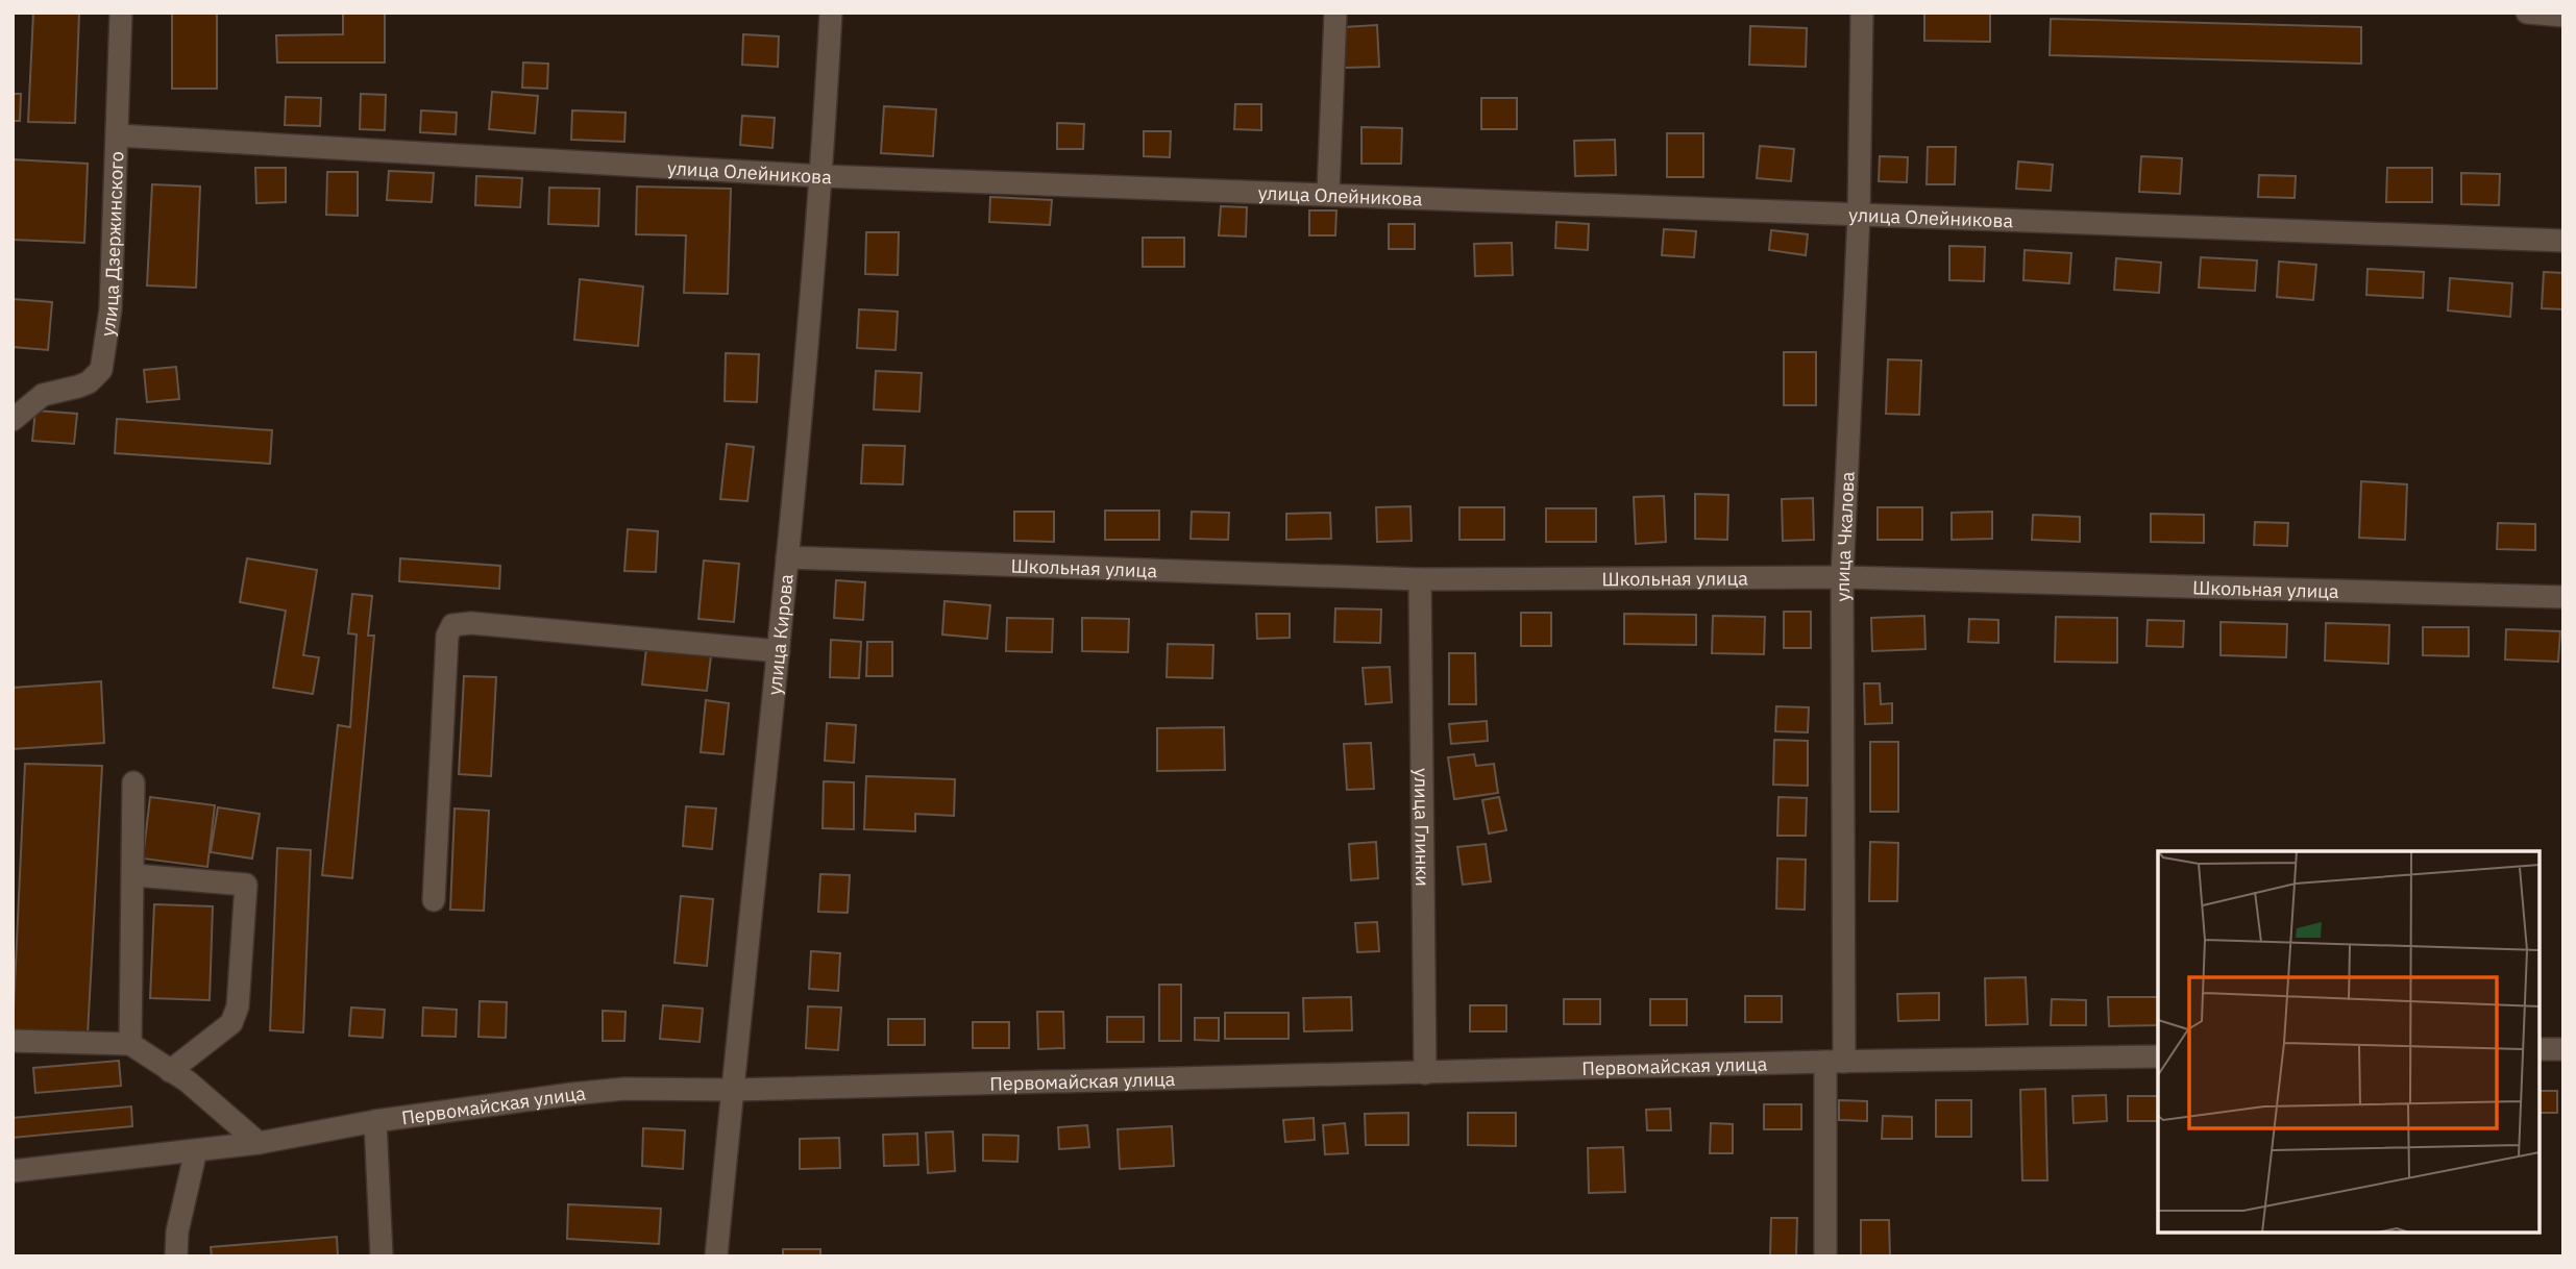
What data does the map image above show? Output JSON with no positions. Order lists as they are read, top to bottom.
{
  "streets": {
    "street": [
      "улица Олейникова",
      "улица Дзержинского",
      "улица Чкалова",
      "Школьная улица",
      "улица Кирова",
      "улица Глинки",
      "Первомайская улица"
    ]
  },
  "crossings": [
    ["улица Олейникова", "улица Дзержинского"],
    ["улица Олейникова", "улица Чкалова"],
    ["улица Олейникова", "улица Кирова"],
    ["улица Чкалова", "Школьная улица"],
    ["улица Чкалова", "Первомайская улица"],
    ["Школьная улица", "улица Кирова"],
    ["Школьная улица", "улица Глинки"],
    ["улица Кирова", "Первомайская улица"],
    ["улица Глинки", "Первомайская улица"]
  ]
}
